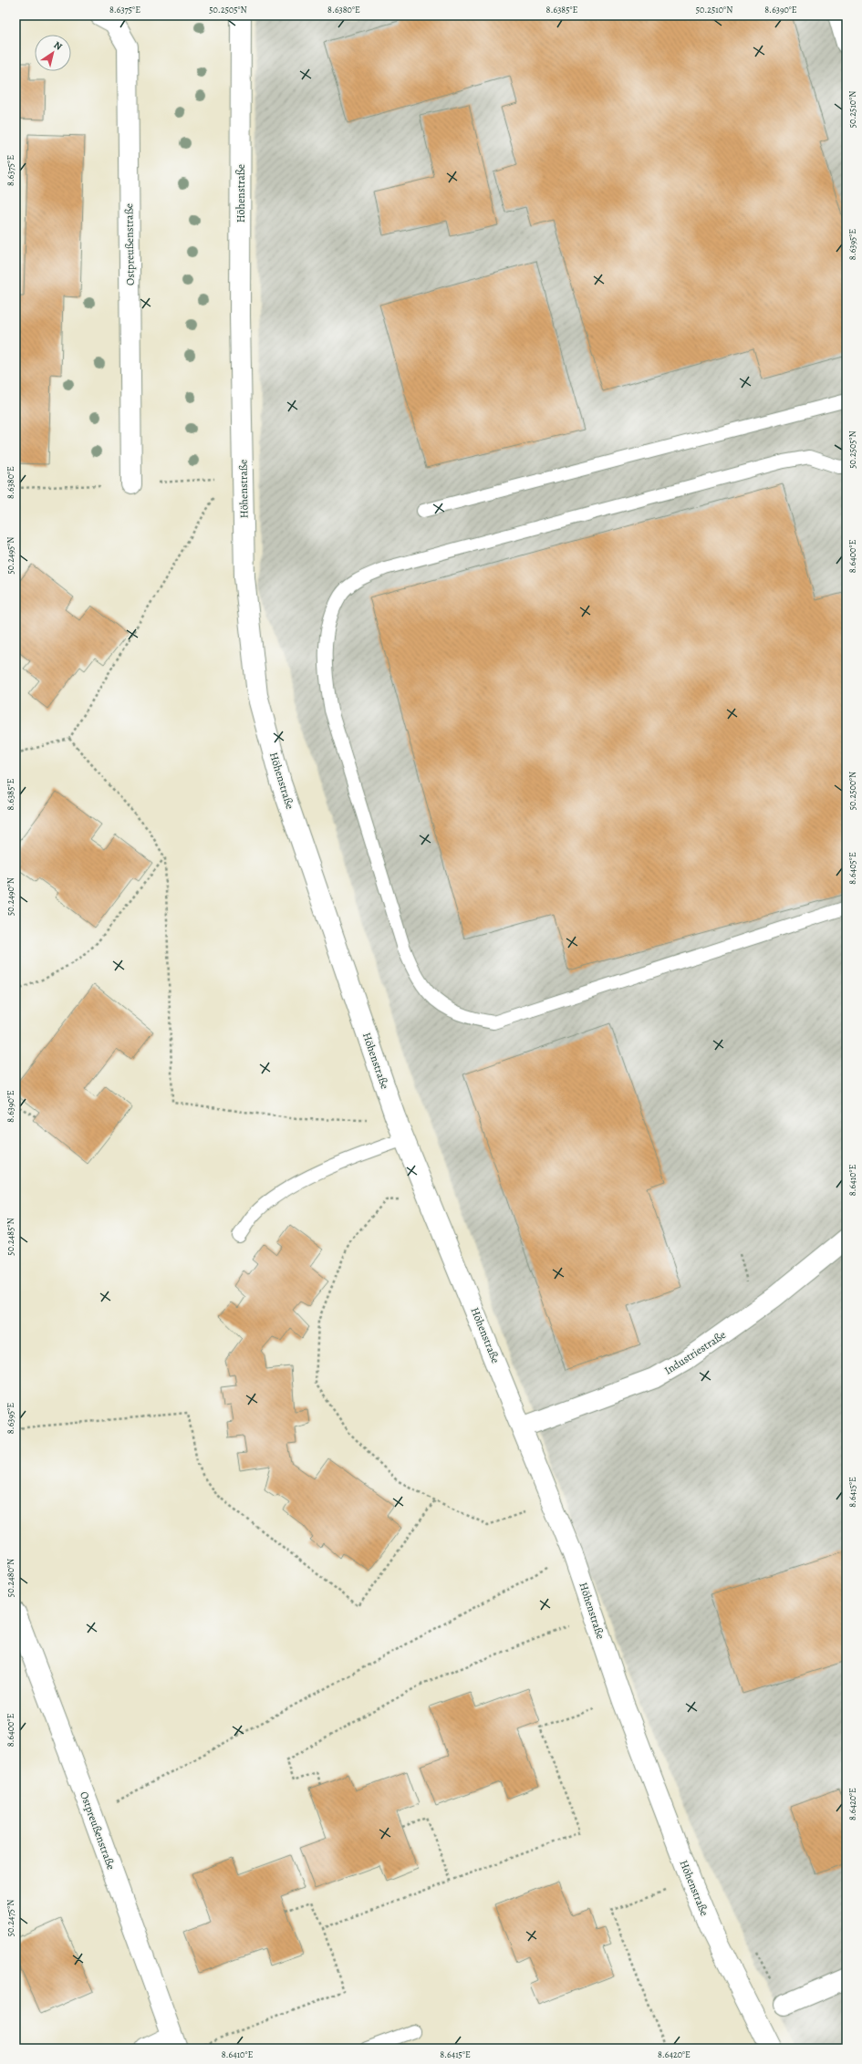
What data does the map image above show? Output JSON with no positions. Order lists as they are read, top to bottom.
{
  "streets": {
    "street": ["Höhenstraße", "Ostpreußenstraße", "Industriestraße"]
  },
  "crossings": [
    ["Höhenstraße", "Industriestraße"]
  ],
  "north": "top right",
  "coordinates": [
    "8.6375°E",
    "50.2505°N",
    "8.6380°E",
    "8.6385°E",
    "50.2510°N",
    "8.6390°E",
    "8.6395°E",
    "50.2495°N",
    "8.6400°E",
    "50.2500°N",
    "8.6405°E",
    "50.2490°N",
    "8.6410°E",
    "50.2485°N",
    "8.6415°E",
    "50.2480°N",
    "8.6420°E",
    "50.2475°N"
  ]
}
